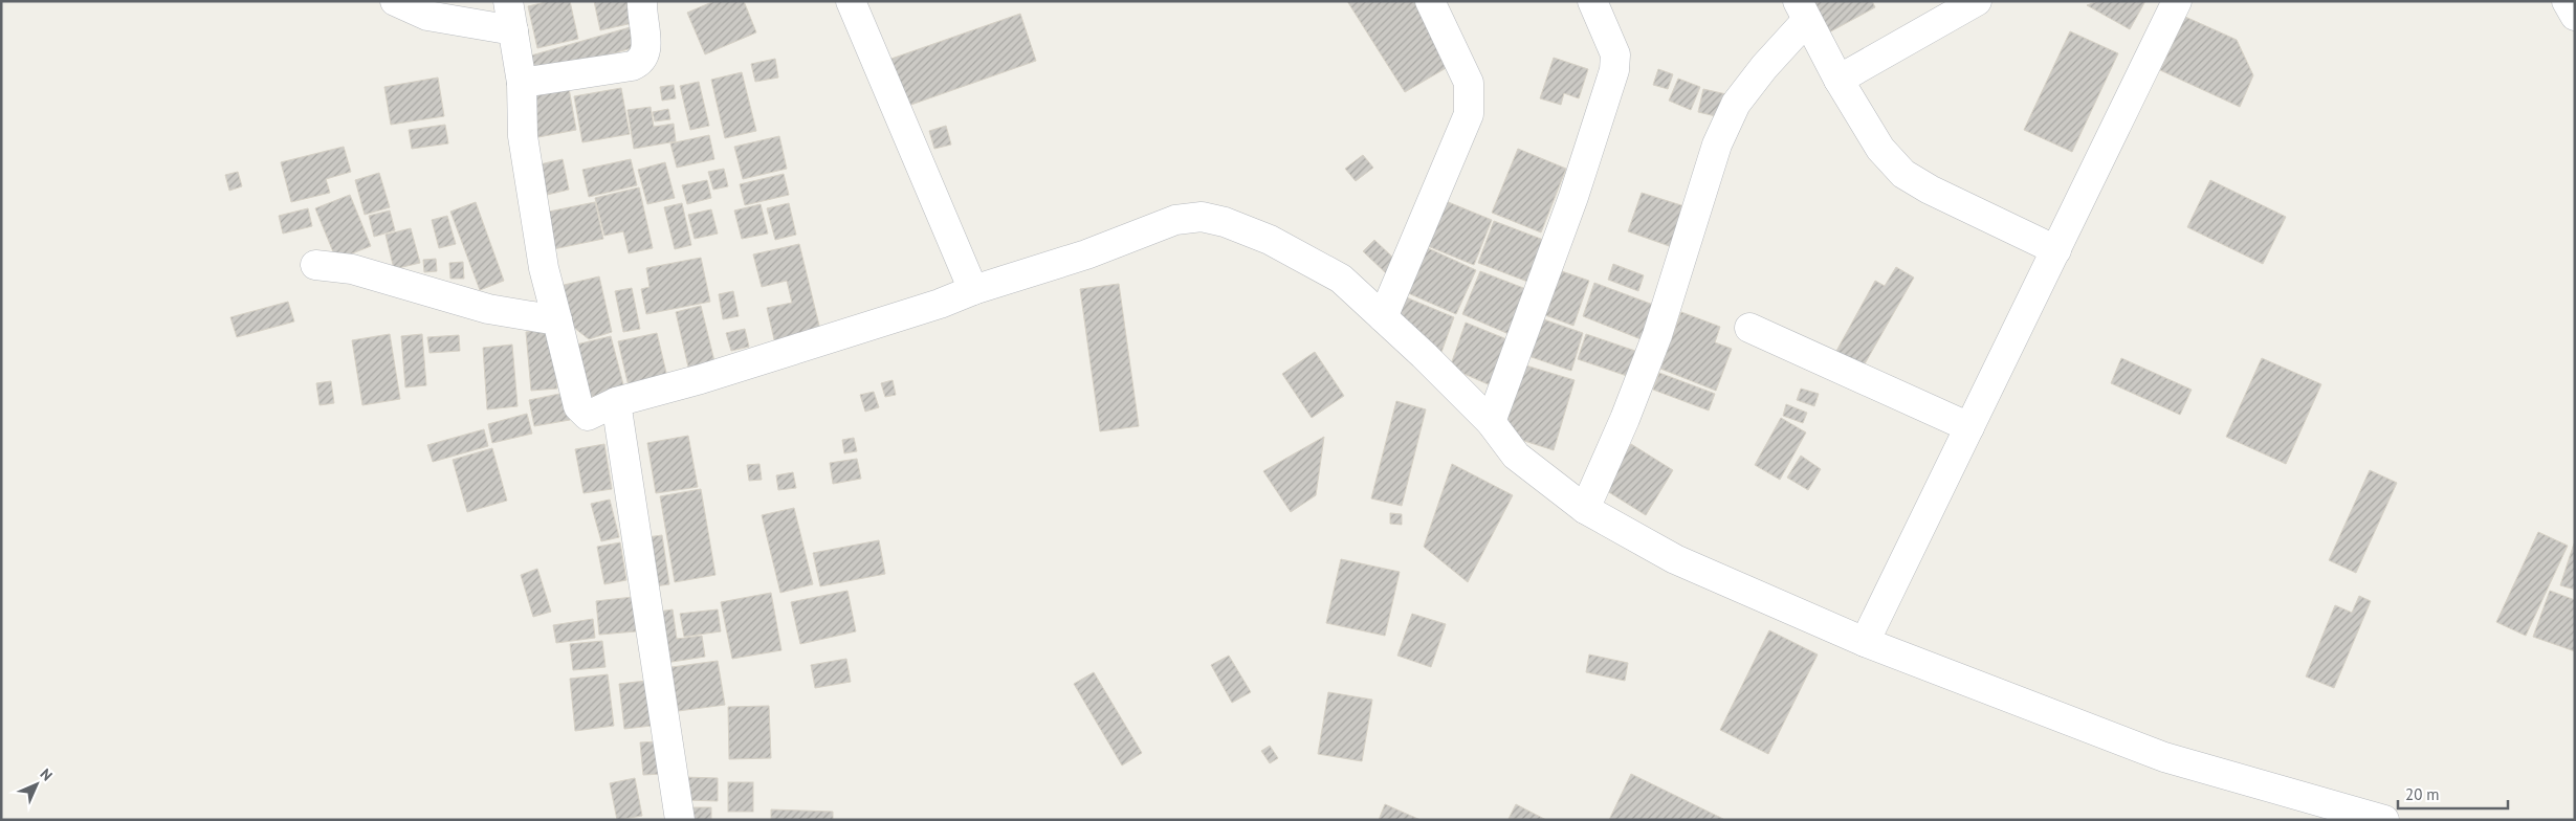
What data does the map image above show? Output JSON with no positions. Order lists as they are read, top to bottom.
{
  "scale_bar": "20 m",
  "north": "top right"
}
